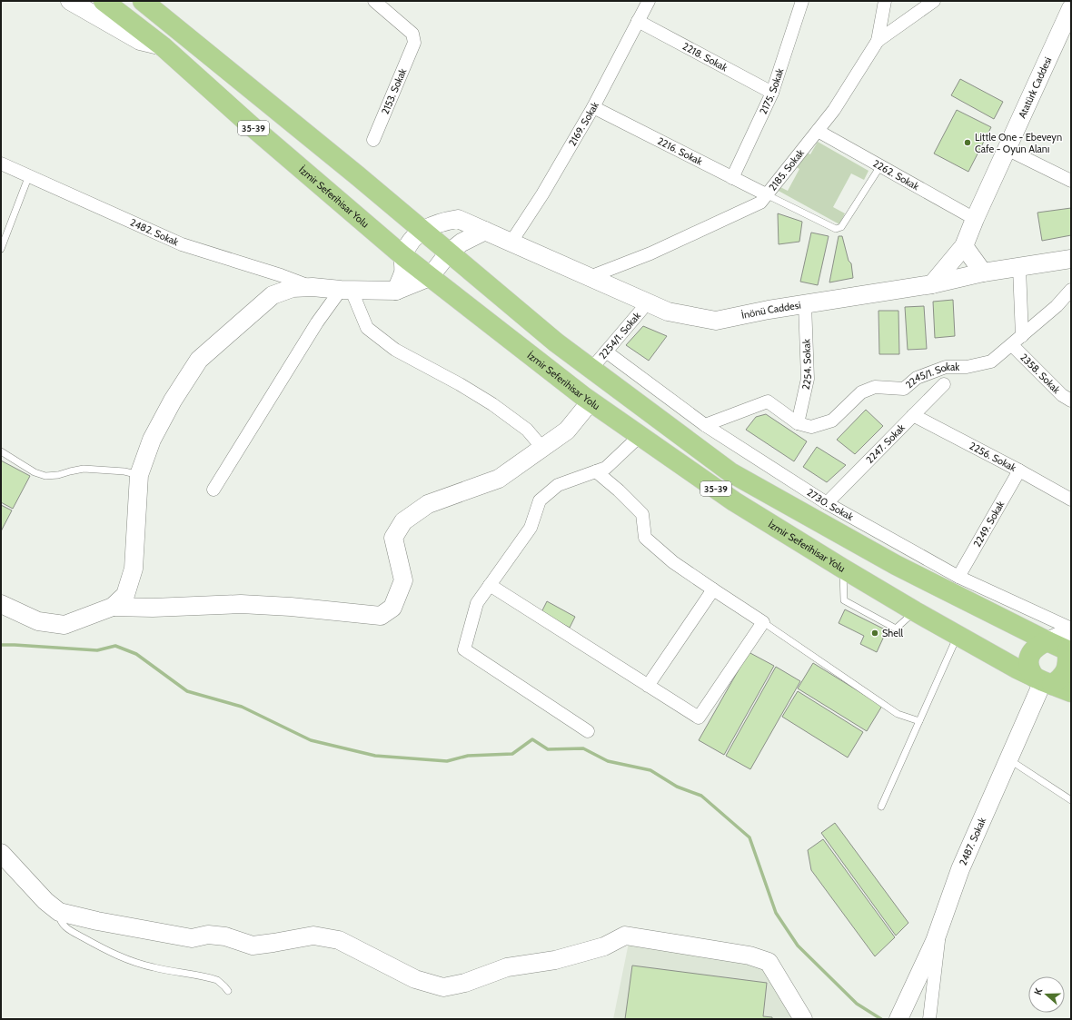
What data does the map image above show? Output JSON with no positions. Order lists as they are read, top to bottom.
{
  "streets": {
    "main road": ["35-39", "İzmir Seferihisar Yolu"],
    "street": [
      "2218. Sokak",
      "Atatürk Caddesi",
      "2175. Sokak",
      "2153. Sokak",
      "2169. Sokak",
      "2216. Sokak",
      "2185. Sokak",
      "2262. Sokak",
      "2482. Sokak",
      "İnönü Caddesi",
      "2254/1. Sokak",
      "2254. Sokak",
      "2358. Sokak",
      "2245/1. Sokak",
      "2247. Sokak",
      "2256. Sokak",
      "2730. Sokak",
      "2249. Sokak",
      "2487. Sokak"
    ]
  },
  "crossings": [
    ["2218. Sokak", "2175. Sokak"],
    ["2218. Sokak", "2169. Sokak"],
    ["Atatürk Caddesi", "2262. Sokak"],
    ["Atatürk Caddesi", "İnönü Caddesi"],
    ["2175. Sokak", "2216. Sokak"],
    ["2169. Sokak", "2216. Sokak"],
    ["2169. Sokak", "İnönü Caddesi"],
    ["35-39", "İzmir Seferihisar Yolu"],
    ["35-39", "İnönü Caddesi"],
    ["35-39", "2254/1. Sokak"],
    ["35-39", "2487. Sokak"],
    ["2216. Sokak", "2185. Sokak"],
    ["2185. Sokak", "2262. Sokak"],
    ["2185. Sokak", "İnönü Caddesi"],
    ["İzmir Seferihisar Yolu", "İnönü Caddesi"],
    ["İzmir Seferihisar Yolu", "2487. Sokak"],
    ["İnönü Caddesi", "2254/1. Sokak"],
    ["İnönü Caddesi", "2254. Sokak"],
    ["2254/1. Sokak", "2730. Sokak"],
    ["2254. Sokak", "2245/1. Sokak"],
    ["2358. Sokak", "2245/1. Sokak"],
    ["2245/1. Sokak", "2730. Sokak"],
    ["2247. Sokak", "2256. Sokak"],
    ["2247. Sokak", "2730. Sokak"],
    ["2256. Sokak", "2249. Sokak"],
    ["2730. Sokak", "2249. Sokak"]
  ],
  "places": ["Little One - Ebeveyn Cafe - Oyun Alanı", "Shell"],
  "north": "left"
}
